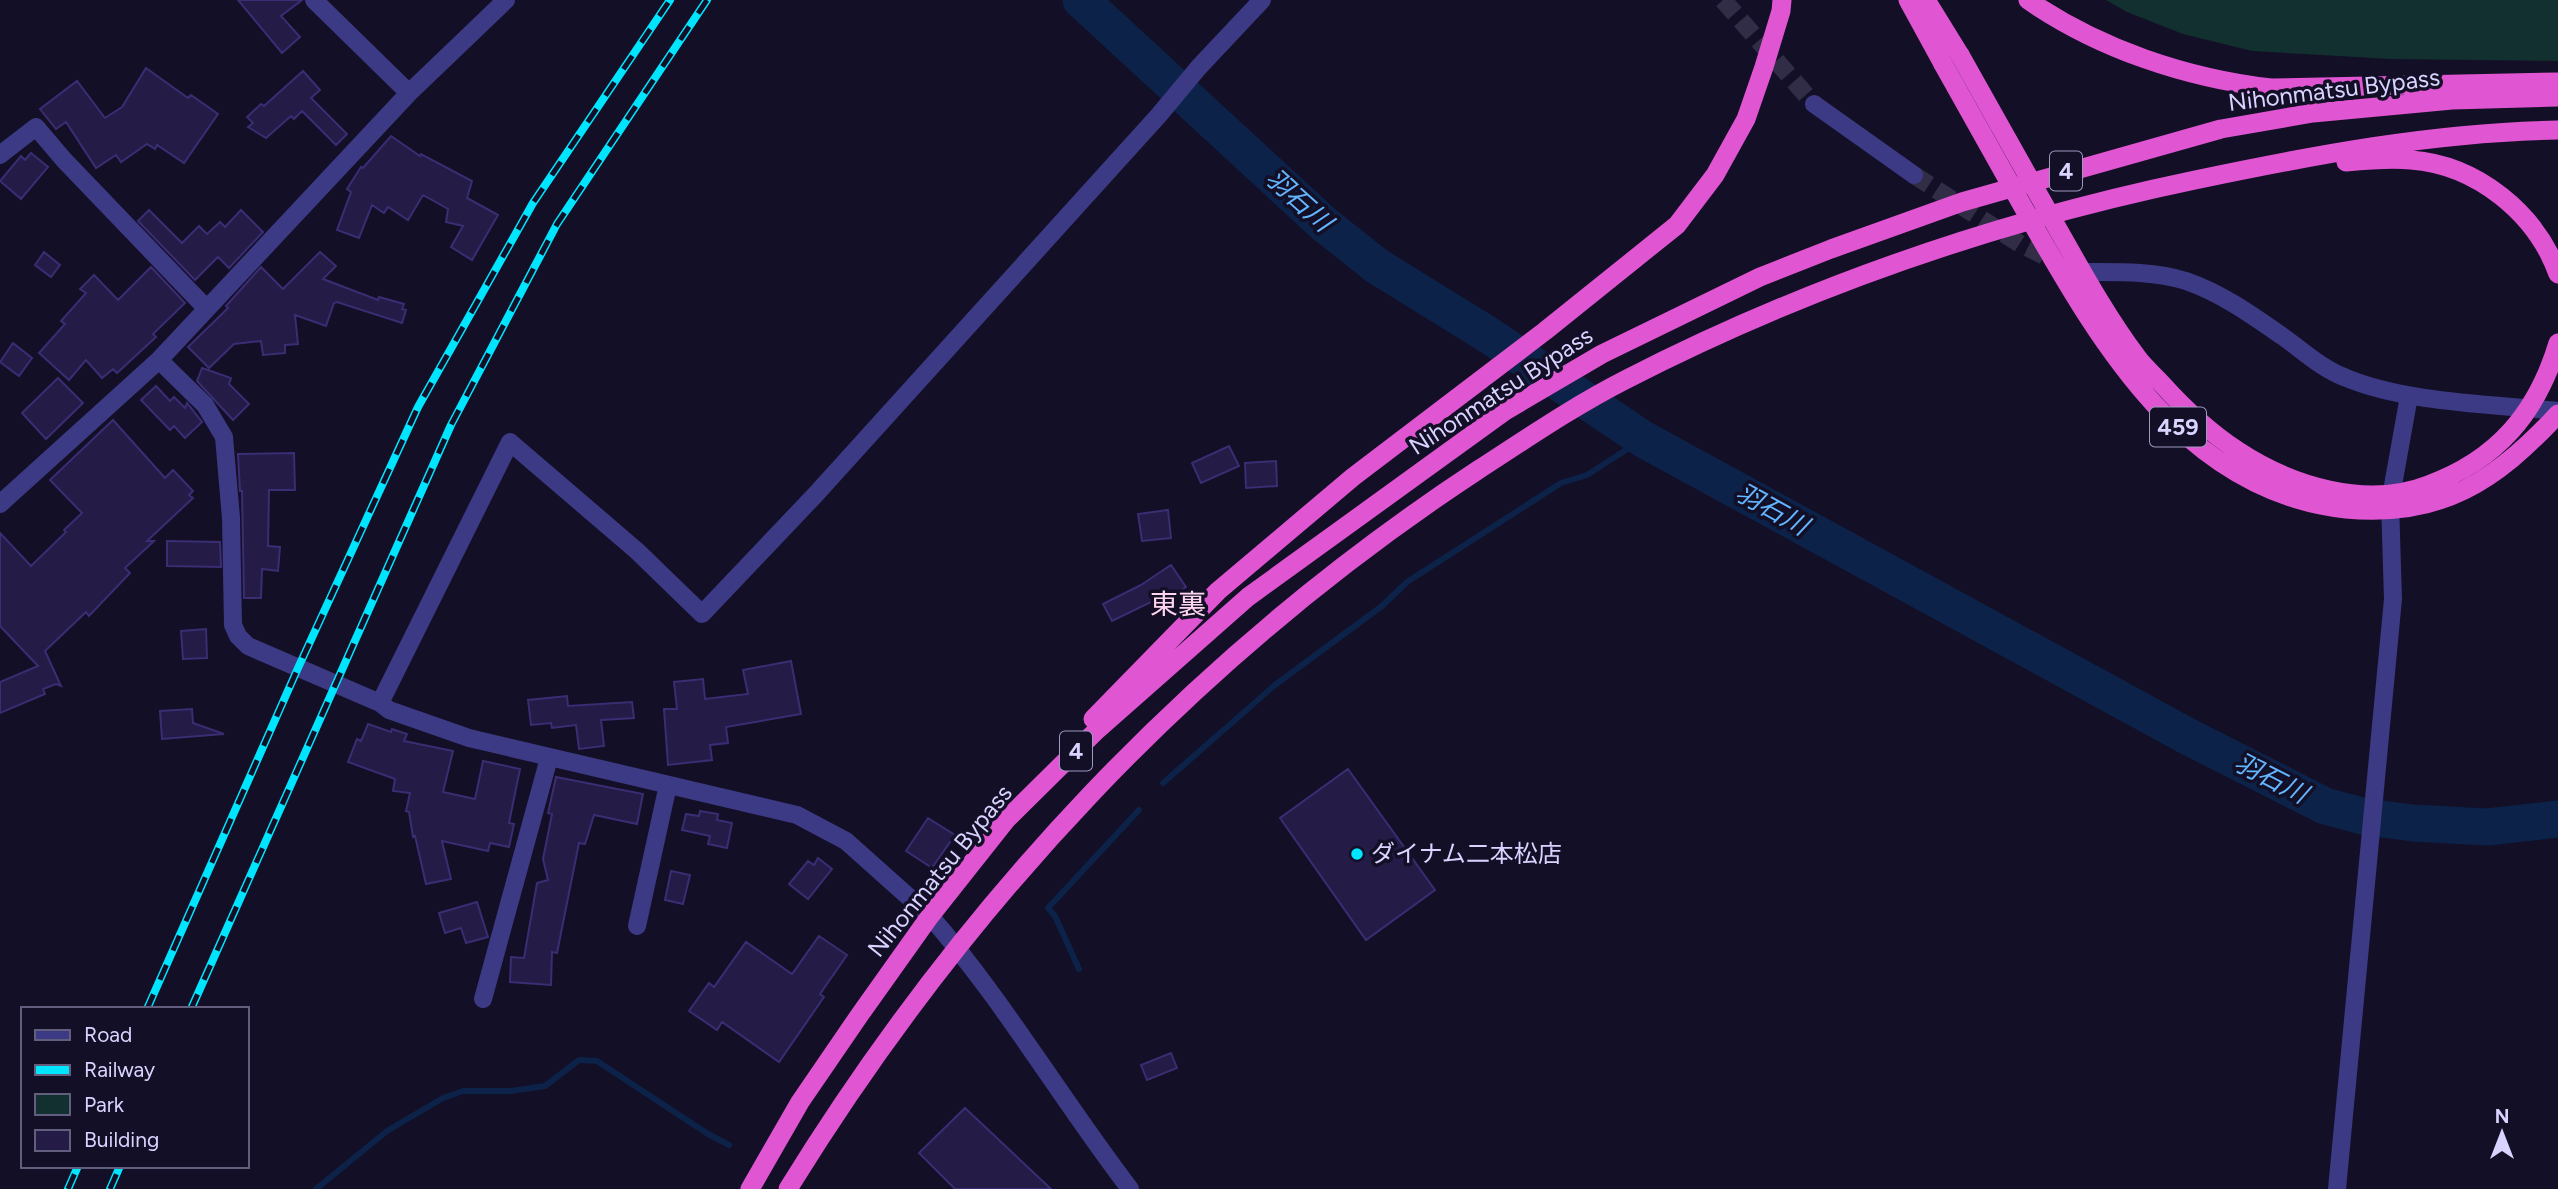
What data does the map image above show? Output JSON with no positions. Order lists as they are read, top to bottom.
{
  "streets": {
    "highway": ["Nihonmatsu Bypass", "4", "459"]
  },
  "districts": ["東裏"],
  "water": ["羽石川"],
  "places": ["ダイナム二本松店"],
  "legend": [
    "Road",
    "Railway",
    "Park",
    "Building"
  ],
  "north": "top"
}
